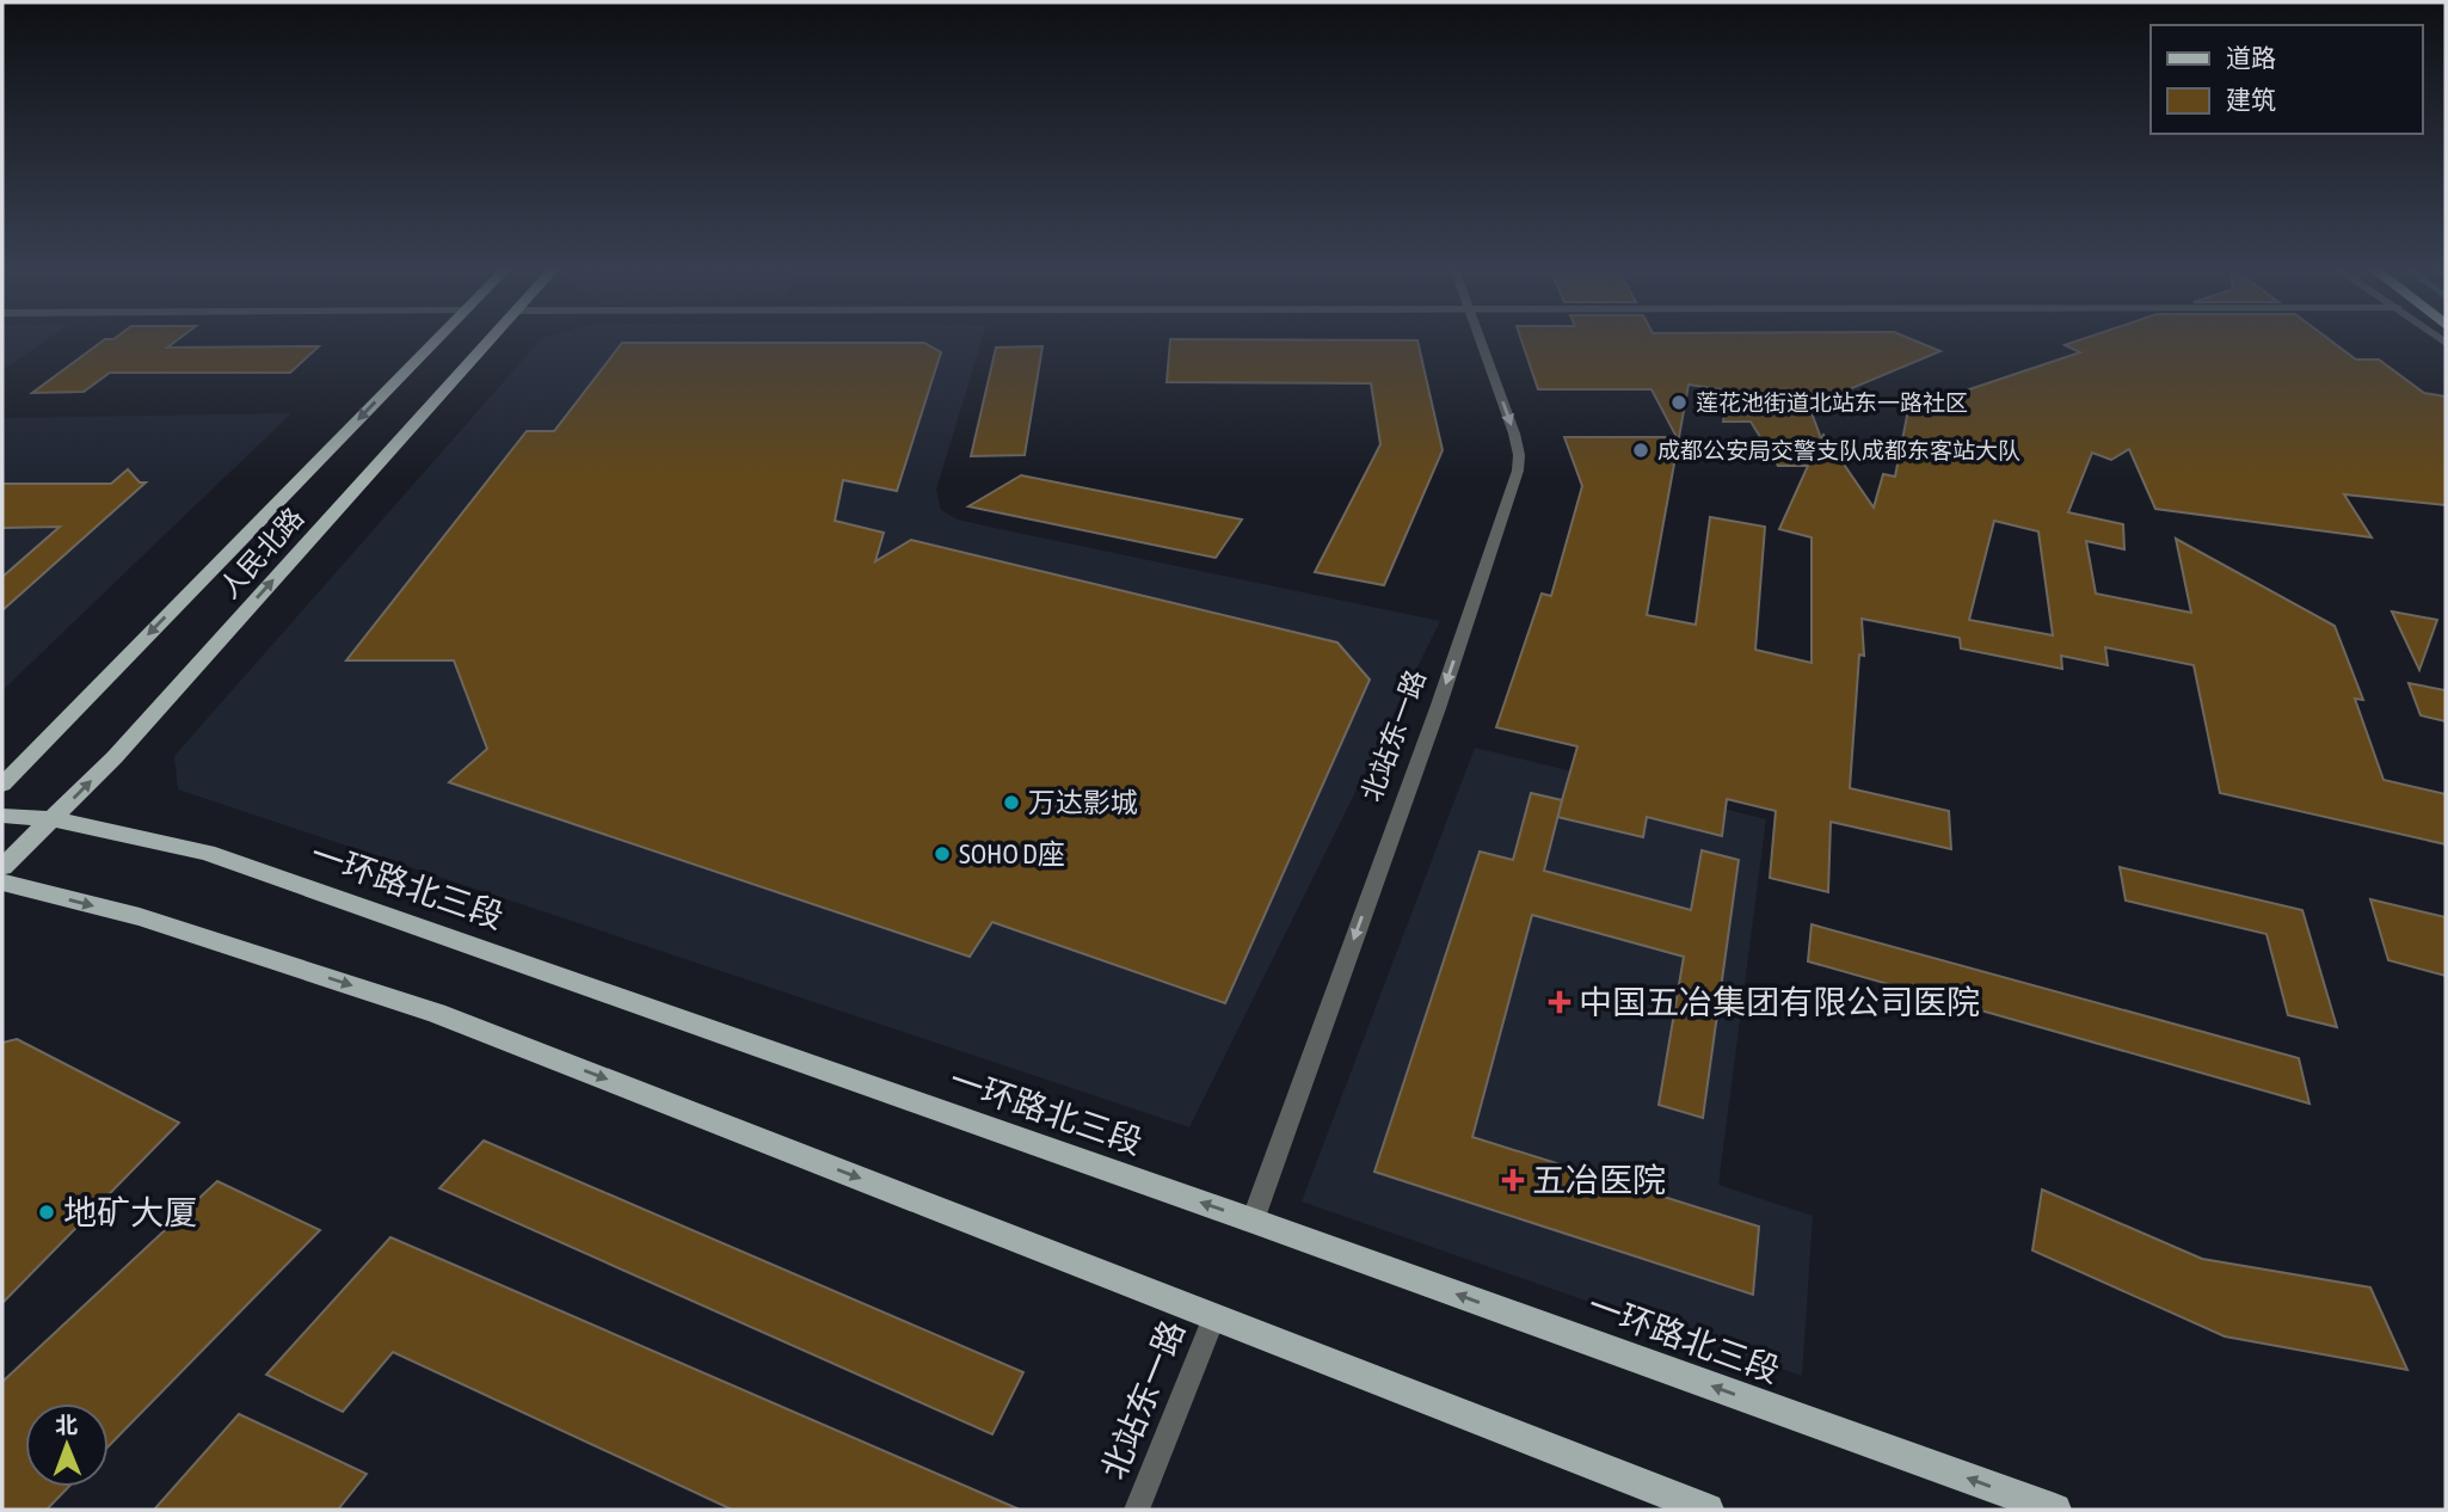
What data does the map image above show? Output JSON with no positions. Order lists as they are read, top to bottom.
{
  "streets": {
    "main road": ["人民北路", "一环路北三段"],
    "street": ["北站东一路"]
  },
  "crossings": [
    ["人民北路", "一环路北三段"],
    ["北站东一路", "一环路北三段"]
  ],
  "one_way": ["北站东一路"],
  "places": {
    "other": [
      "莲花池街道北站东一路社区",
      "成都公安局交警支队成都东客站大队",
      "万达影城",
      "SOHO D座",
      "地矿大厦"
    ],
    "health": ["中国五冶集团有限公司医院", "五冶医院"]
  },
  "legend": ["道路", "建筑"],
  "north": "top"
}
